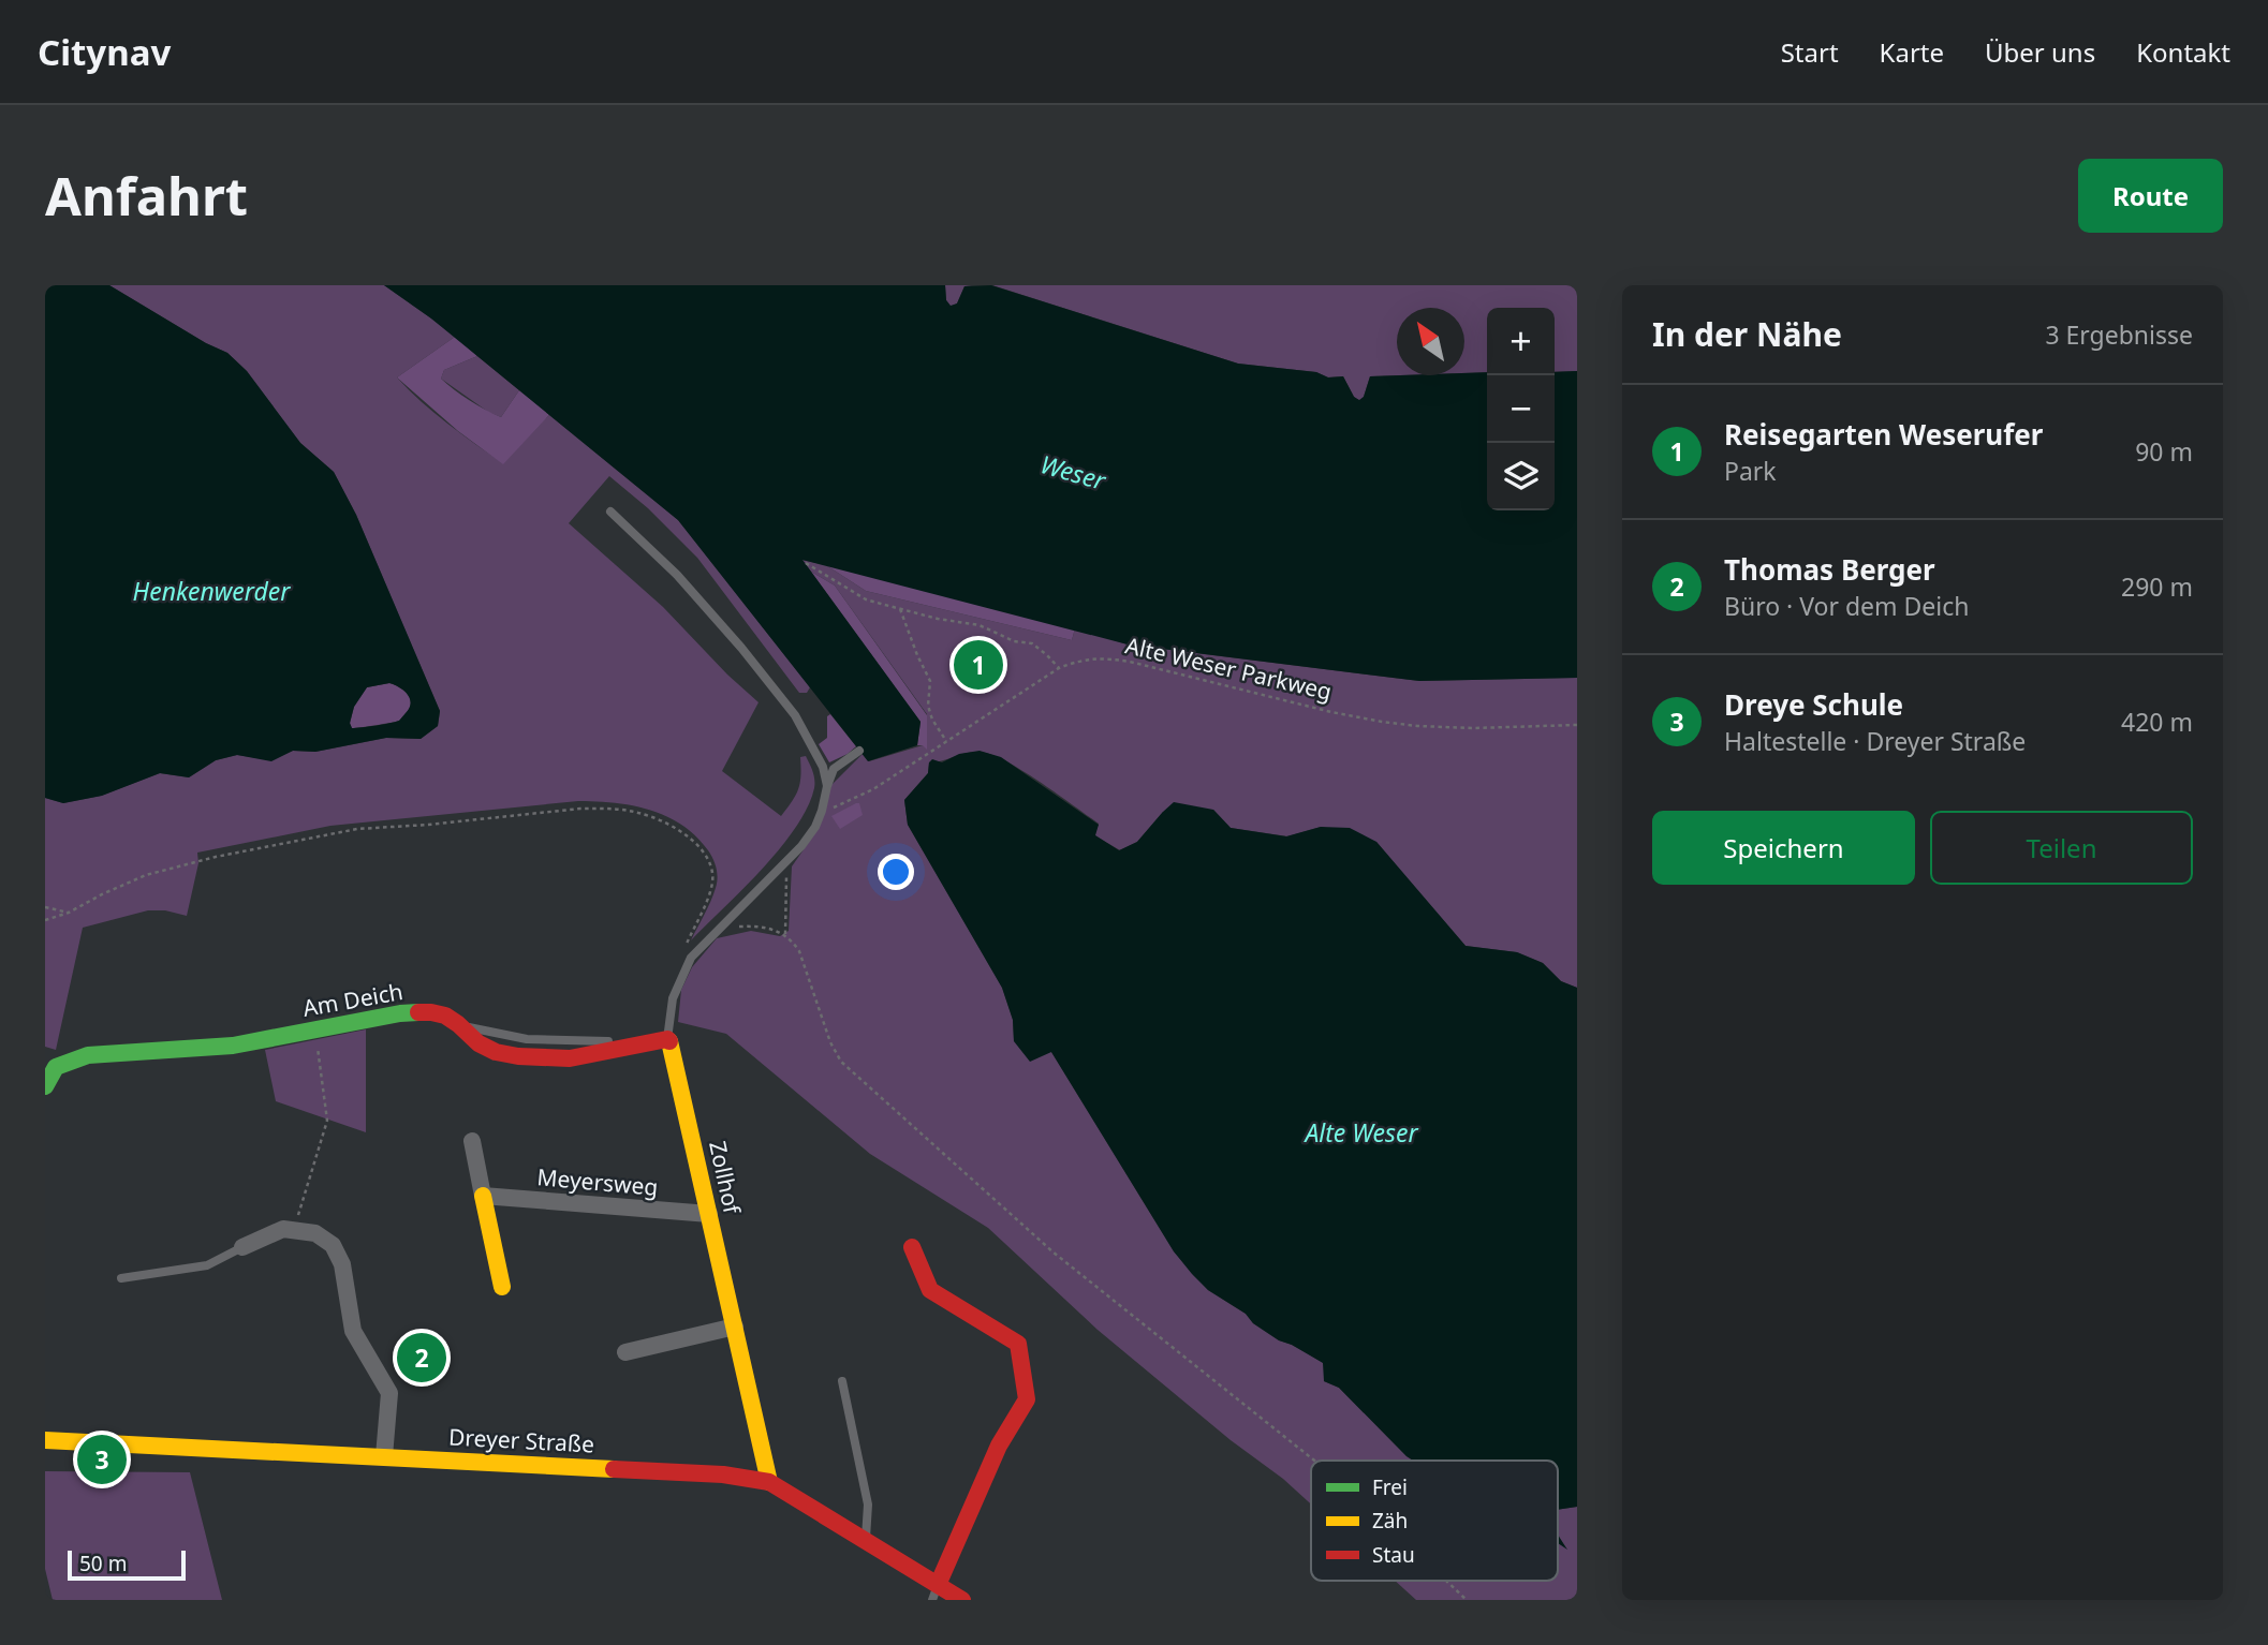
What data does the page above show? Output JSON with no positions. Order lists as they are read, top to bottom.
{
  "streets": {
    "street": [
      "Am Deich",
      "Zollhof",
      "Meyersweg",
      "Dreyer Straße"
    ],
    "path": ["Alte Weser Parkweg"]
  },
  "crossings": [
    ["Am Deich", "Zollhof"],
    ["Zollhof", "Meyersweg"],
    ["Zollhof", "Dreyer Straße"]
  ],
  "water": ["Weser", "Henkenwerder", "Alte Weser"],
  "legend": ["Frei", "Zäh", "Stau"],
  "scale_bar": "50 m",
  "north": "top left",
  "page": {
    "header": "Citynav",
    "nav": [
      "Start",
      "Karte",
      "Über uns",
      "Kontakt"
    ],
    "buttons": [
      "Route",
      ["Speichern", "Teilen"]
    ],
    "title": "Anfahrt",
    "heading": ["In der Nähe", "3 Ergebnisse"],
    "map_buttons": ["+", "−"],
    "list": [
      {
        "mark": "1",
        "name": "Reisegarten Weserufer",
        "note": "Park",
        "value": "90 m"
      },
      {
        "mark": "2",
        "name": "Thomas Berger",
        "note": "Büro · Vor dem Deich",
        "value": "290 m"
      },
      {
        "mark": "3",
        "name": "Dreye Schule",
        "note": "Haltestelle · Dreyer Straße",
        "value": "420 m"
      }
    ],
    "pins": ["1", "2", "3"],
    "scale": "50 m"
  }
}
